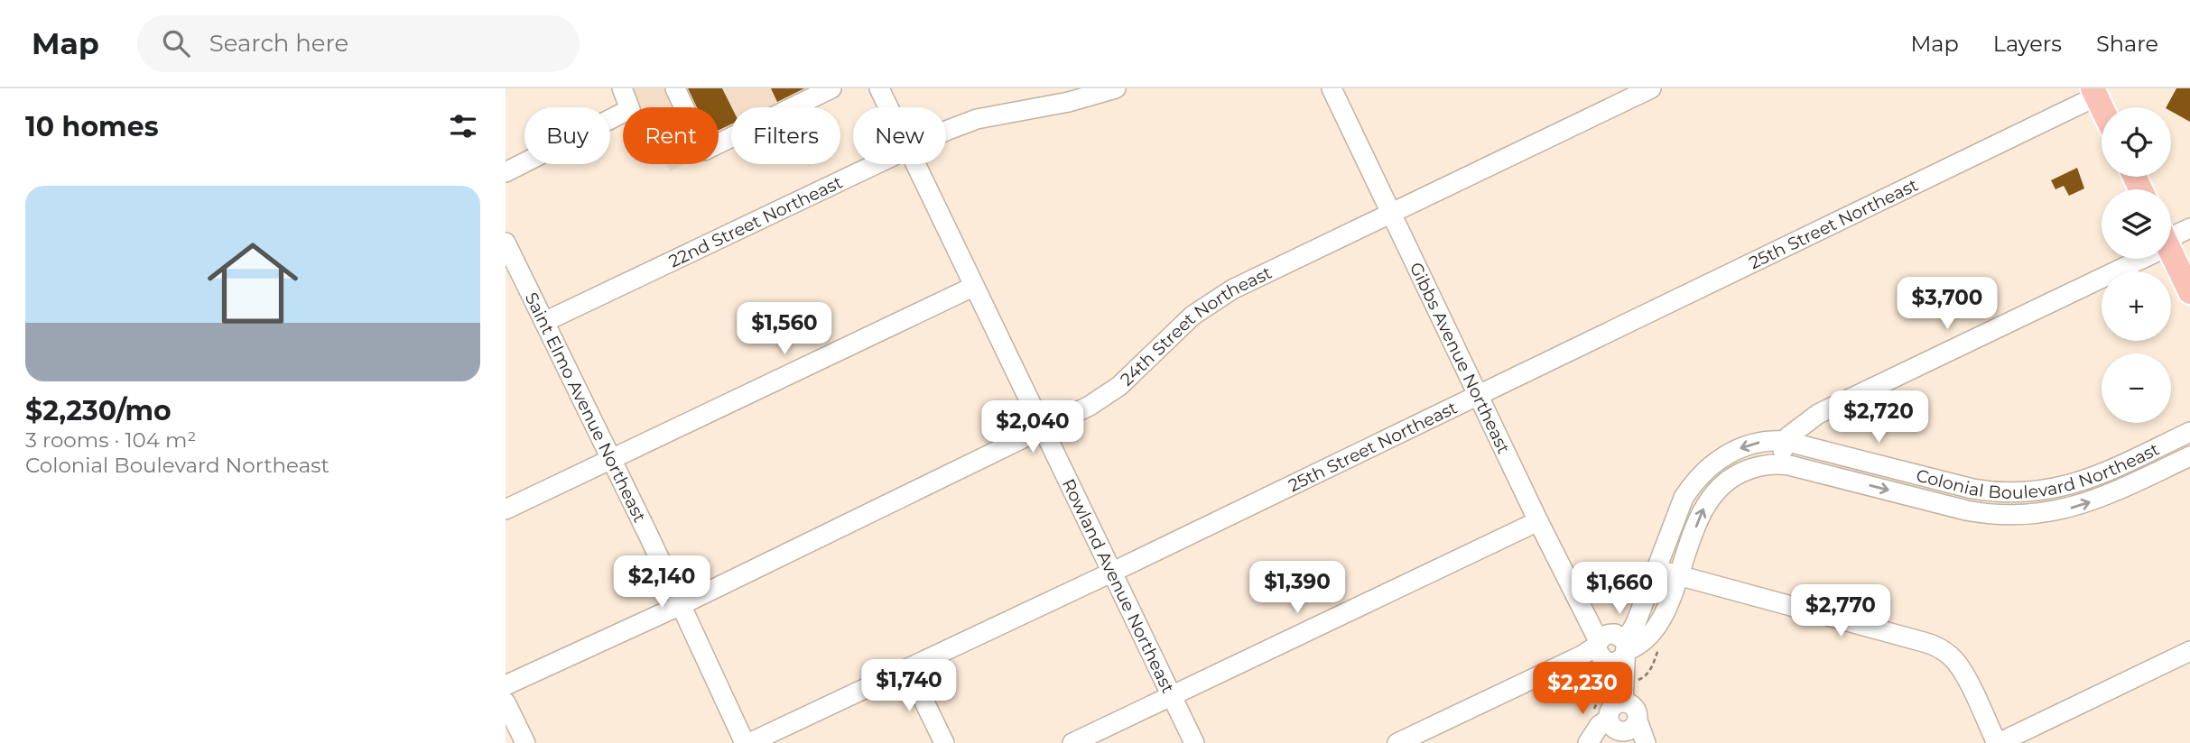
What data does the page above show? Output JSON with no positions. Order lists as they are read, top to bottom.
{
  "streets": {
    "street": [
      "22nd Street Northeast",
      "25th Street Northeast",
      "24th Street Northeast",
      "Gibbs Avenue Northeast",
      "Saint Elmo Avenue Northeast",
      "Colonial Boulevard Northeast",
      "Rowland Avenue Northeast"
    ]
  },
  "crossings": [
    ["22nd Street Northeast", "Saint Elmo Avenue Northeast"],
    ["25th Street Northeast", "Gibbs Avenue Northeast"],
    ["25th Street Northeast", "Saint Elmo Avenue Northeast"],
    ["25th Street Northeast", "Rowland Avenue Northeast"],
    ["24th Street Northeast", "Gibbs Avenue Northeast"],
    ["24th Street Northeast", "Saint Elmo Avenue Northeast"],
    ["24th Street Northeast", "Rowland Avenue Northeast"],
    ["Gibbs Avenue Northeast", "Colonial Boulevard Northeast"]
  ],
  "page": {
    "header": "Map",
    "search": "Search here",
    "nav": ["Map", "Layers", "Share"],
    "heading": "10 homes",
    "map_buttons": ["+", "−"],
    "chip": [
      "Buy",
      "Rent",
      "Filters",
      "New"
    ],
    "list": [
      {
        "name": "$2,230/mo",
        "note": "3 rooms · 104 m² · Colonial Boulevard Northeast"
      }
    ],
    "price": [
      "$3,700",
      "$1,560",
      "$2,720",
      "$2,040",
      "$2,140",
      "$1,390",
      "$1,660",
      "$2,770",
      "$1,740",
      "$2,230"
    ]
  }
}
